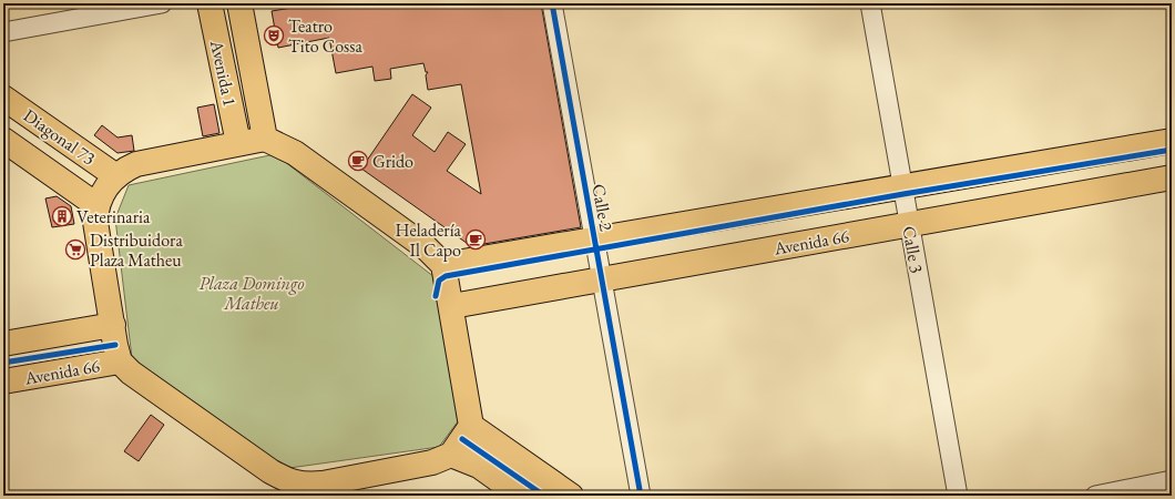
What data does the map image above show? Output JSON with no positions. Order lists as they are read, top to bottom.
{
  "streets": {
    "main road": ["Avenida 1", "Diagonal 73", "Avenida 66"],
    "street": ["Calle 2", "Calle 3"]
  },
  "crossings": [
    ["Calle 2", "Avenida 66"],
    ["Avenida 66", "Calle 3"]
  ],
  "parks": ["Plaza Domingo Matheu"],
  "places": {
    "theatre": ["Teatro Tito Cossa"],
    "cafe": ["Grido", "Heladería Il Capo"],
    "building": ["Veterinaria"],
    "supermarket": ["Distribuidora Plaza Matheu"]
  }
}
